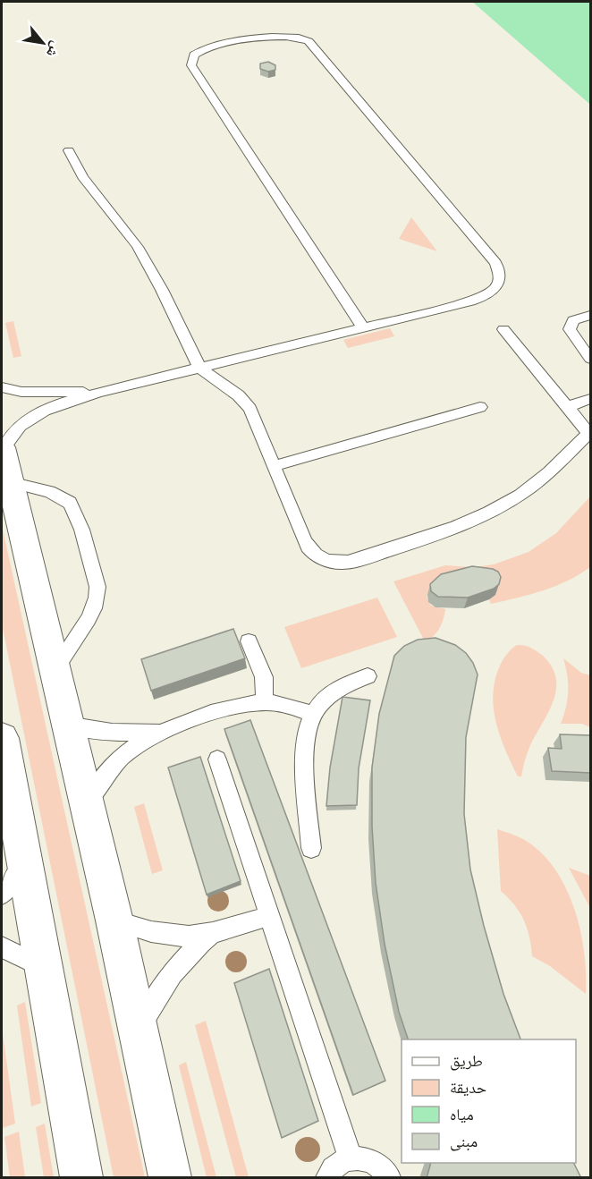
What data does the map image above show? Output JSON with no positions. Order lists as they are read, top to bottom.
{
  "legend": [
    "طريق",
    "حديقة",
    "مياه",
    "مبنى"
  ],
  "north": "bottom right"
}
